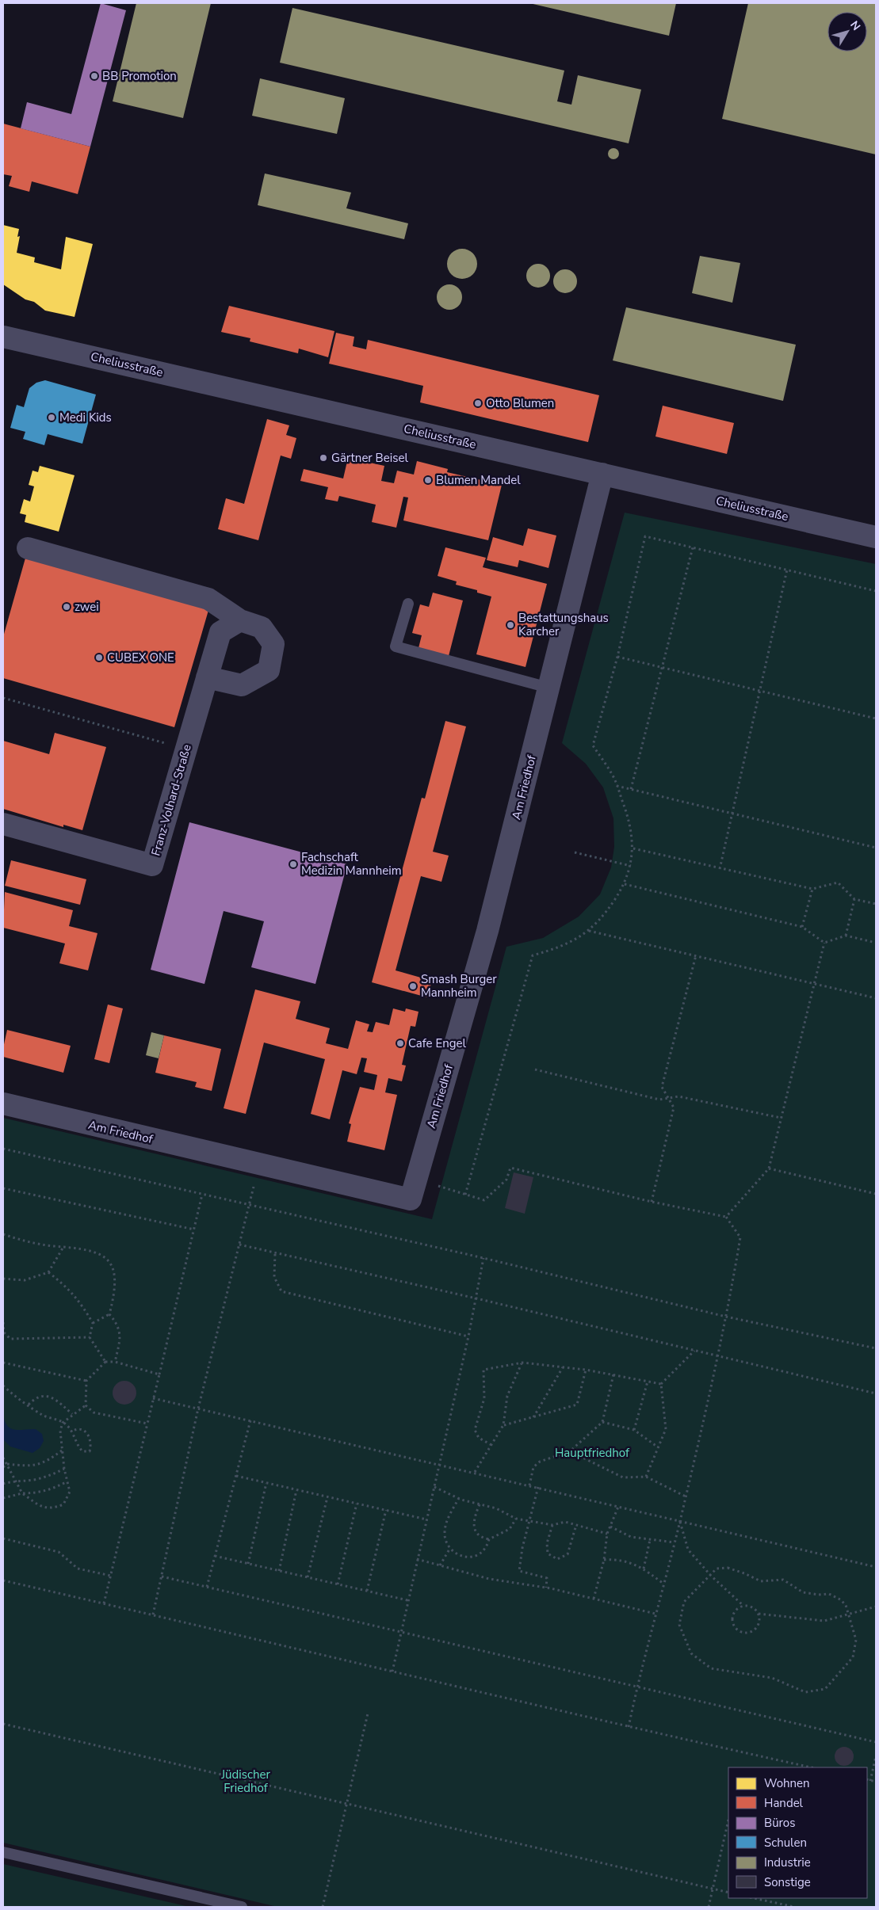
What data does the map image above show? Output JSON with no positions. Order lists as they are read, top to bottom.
{
  "streets": {
    "street": ["Cheliusstraße", "Am Friedhof", "Franz-Volhard-Straße"]
  },
  "crossings": [
    ["Cheliusstraße", "Am Friedhof"]
  ],
  "parks": ["Hauptfriedhof", "Jüdischer Friedhof"],
  "places": [
    "BB Promotion",
    "Otto Blumen",
    "Medi Kids",
    "Gärtner Beisel",
    "Blumen Mandel",
    "zwei",
    "Bestattungshaus Karcher",
    "CUBEX ONE",
    "Fachschaft Medizin Mannheim",
    "Smash Burger Mannheim",
    "Cafe Engel"
  ],
  "legend": [
    "Wohnen",
    "Handel",
    "Büros",
    "Schulen",
    "Industrie",
    "Sonstige"
  ],
  "north": "top right"
}
